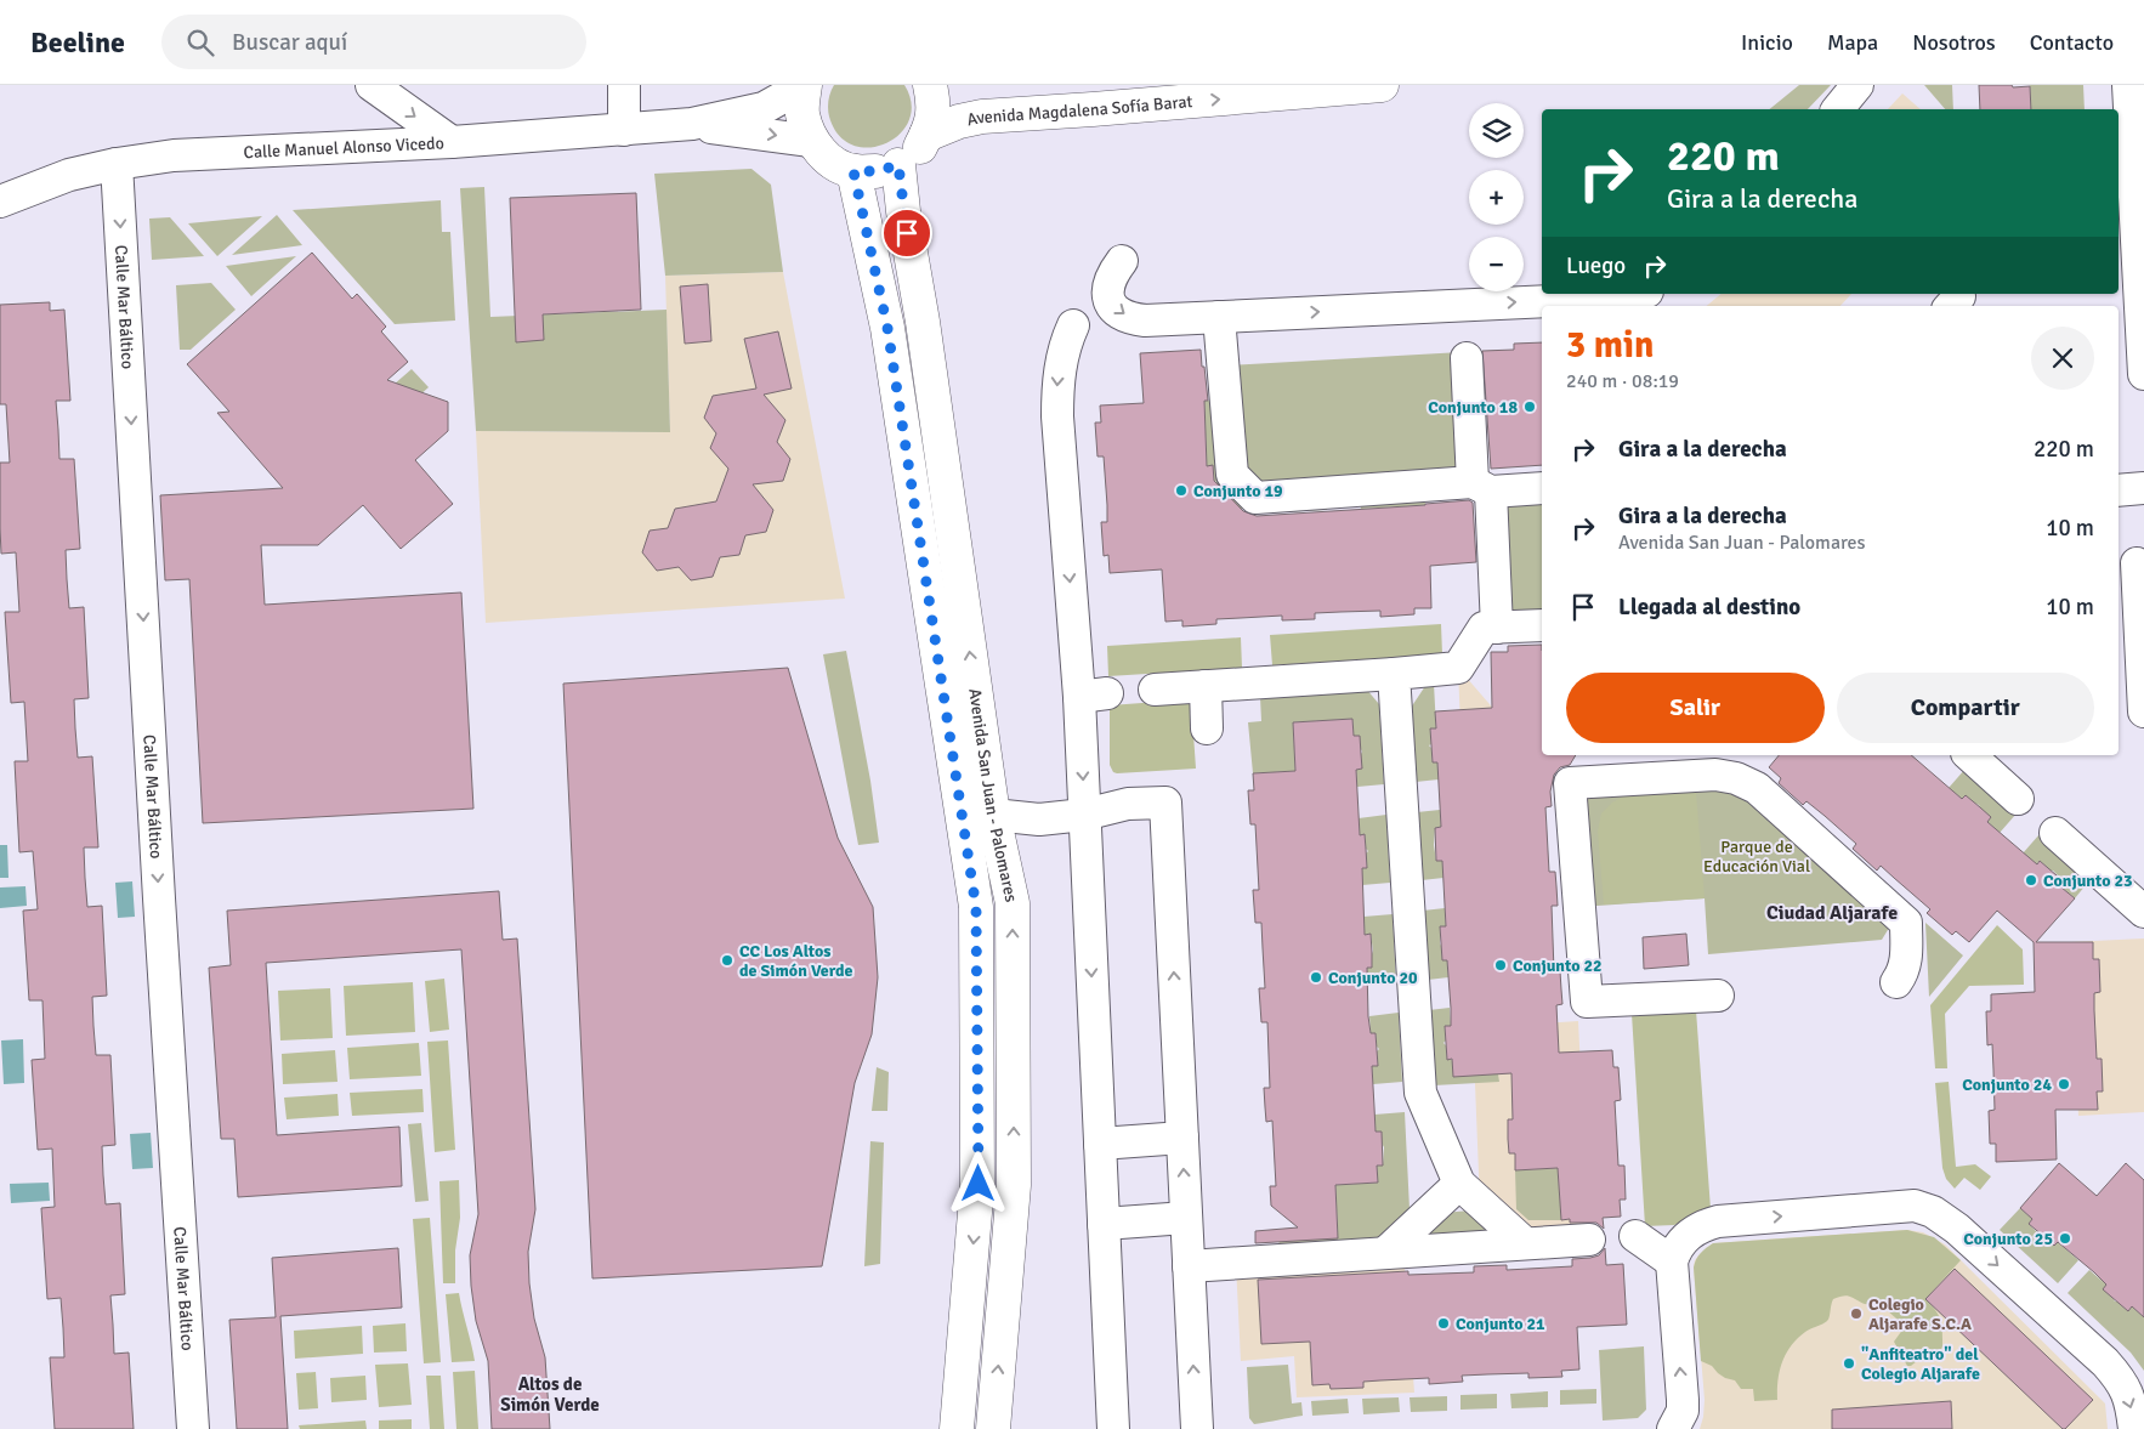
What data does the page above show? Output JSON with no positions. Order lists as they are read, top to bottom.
{
  "streets": {
    "street": [
      "Avenida Magdalena Sofía Barat",
      "Calle Manuel Alonso Vicedo",
      "Calle Mar Báltico",
      "Avenida San Juan - Palomares"
    ]
  },
  "crossings": [
    ["Calle Manuel Alonso Vicedo", "Calle Mar Báltico"]
  ],
  "one_way": ["Calle Mar Báltico"],
  "districts": ["Ciudad Aljarafe", "Altos de Simón Verde"],
  "parks": ["Parque de Educación Vial"],
  "places": [
    "Conjunto 18",
    "Conjunto 19",
    "Conjunto 23",
    "CC Los Altos de Simón Verde",
    "Conjunto 22",
    "Conjunto 20",
    "Conjunto 24",
    "Conjunto 25",
    "Colegio Aljarafe S.C.A",
    "Conjunto 21",
    "\"Anfiteatro\" del Colegio Aljarafe"
  ],
  "page": {
    "header": "Beeline",
    "search": "Buscar aquí",
    "nav": [
      "Inicio",
      "Mapa",
      "Nosotros",
      "Contacto"
    ],
    "map_buttons": ["+", "−"],
    "turn": ["220 m", "Gira a la derecha"],
    "then": "Luego",
    "heading": ["3 min", "240 m · 08:19"],
    "list": [
      {
        "name": "Gira a la derecha",
        "value": "220 m"
      },
      {
        "name": "Gira a la derecha",
        "note": "Avenida San Juan - Palomares",
        "value": "10 m"
      },
      {
        "name": "Llegada al destino",
        "value": "10 m"
      }
    ],
    "buttons": ["Salir", "Compartir"]
  }
}
